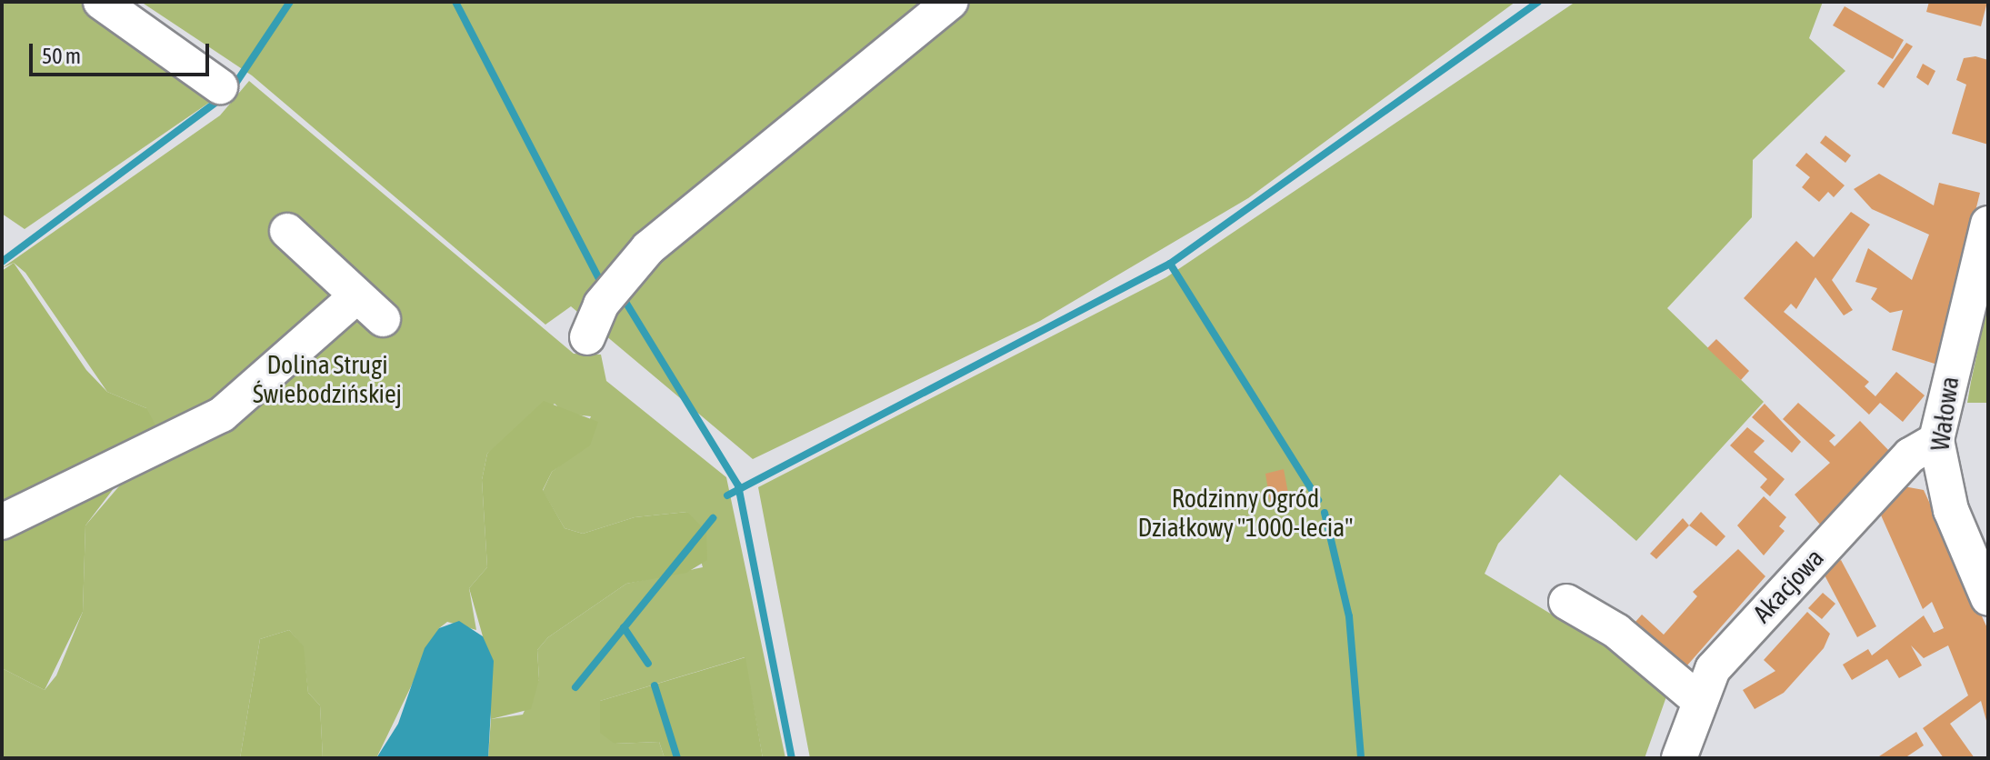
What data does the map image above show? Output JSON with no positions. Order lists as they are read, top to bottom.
{
  "streets": {
    "street": ["Wałowa", "Akacjowa"]
  },
  "crossings": [
    ["Wałowa", "Akacjowa"]
  ],
  "parks": ["Dolina Strugi Świebodzińskiej", "Rodzinny Ogród Działkowy \"1000-lecia\""],
  "scale_bar": "50 m"
}
